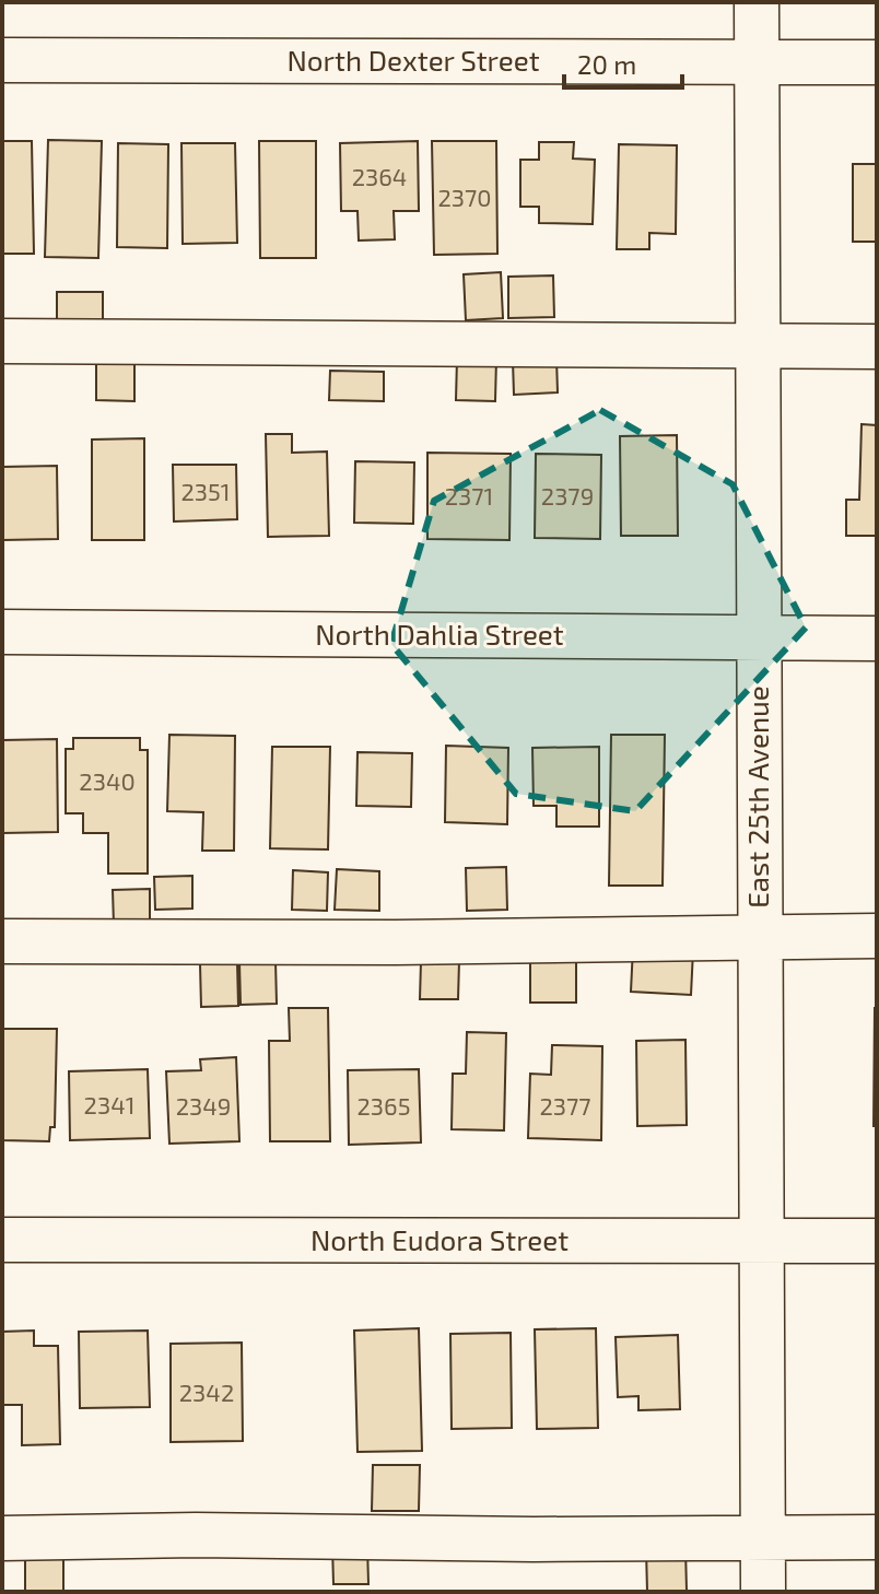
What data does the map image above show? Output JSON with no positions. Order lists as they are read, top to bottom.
{
  "streets": {
    "street": [
      "North Dexter Street",
      "North Dahlia Street",
      "East 25th Avenue",
      "North Eudora Street"
    ]
  },
  "crossings": [
    ["North Dexter Street", "East 25th Avenue"],
    ["North Dahlia Street", "East 25th Avenue"],
    ["East 25th Avenue", "North Eudora Street"]
  ],
  "house_numbers": [
    "2364",
    "2370",
    "2351",
    "2371",
    "2379",
    "2340",
    "2341",
    "2349",
    "2365",
    "2377",
    "2342"
  ],
  "scale_bar": "20 m"
}
